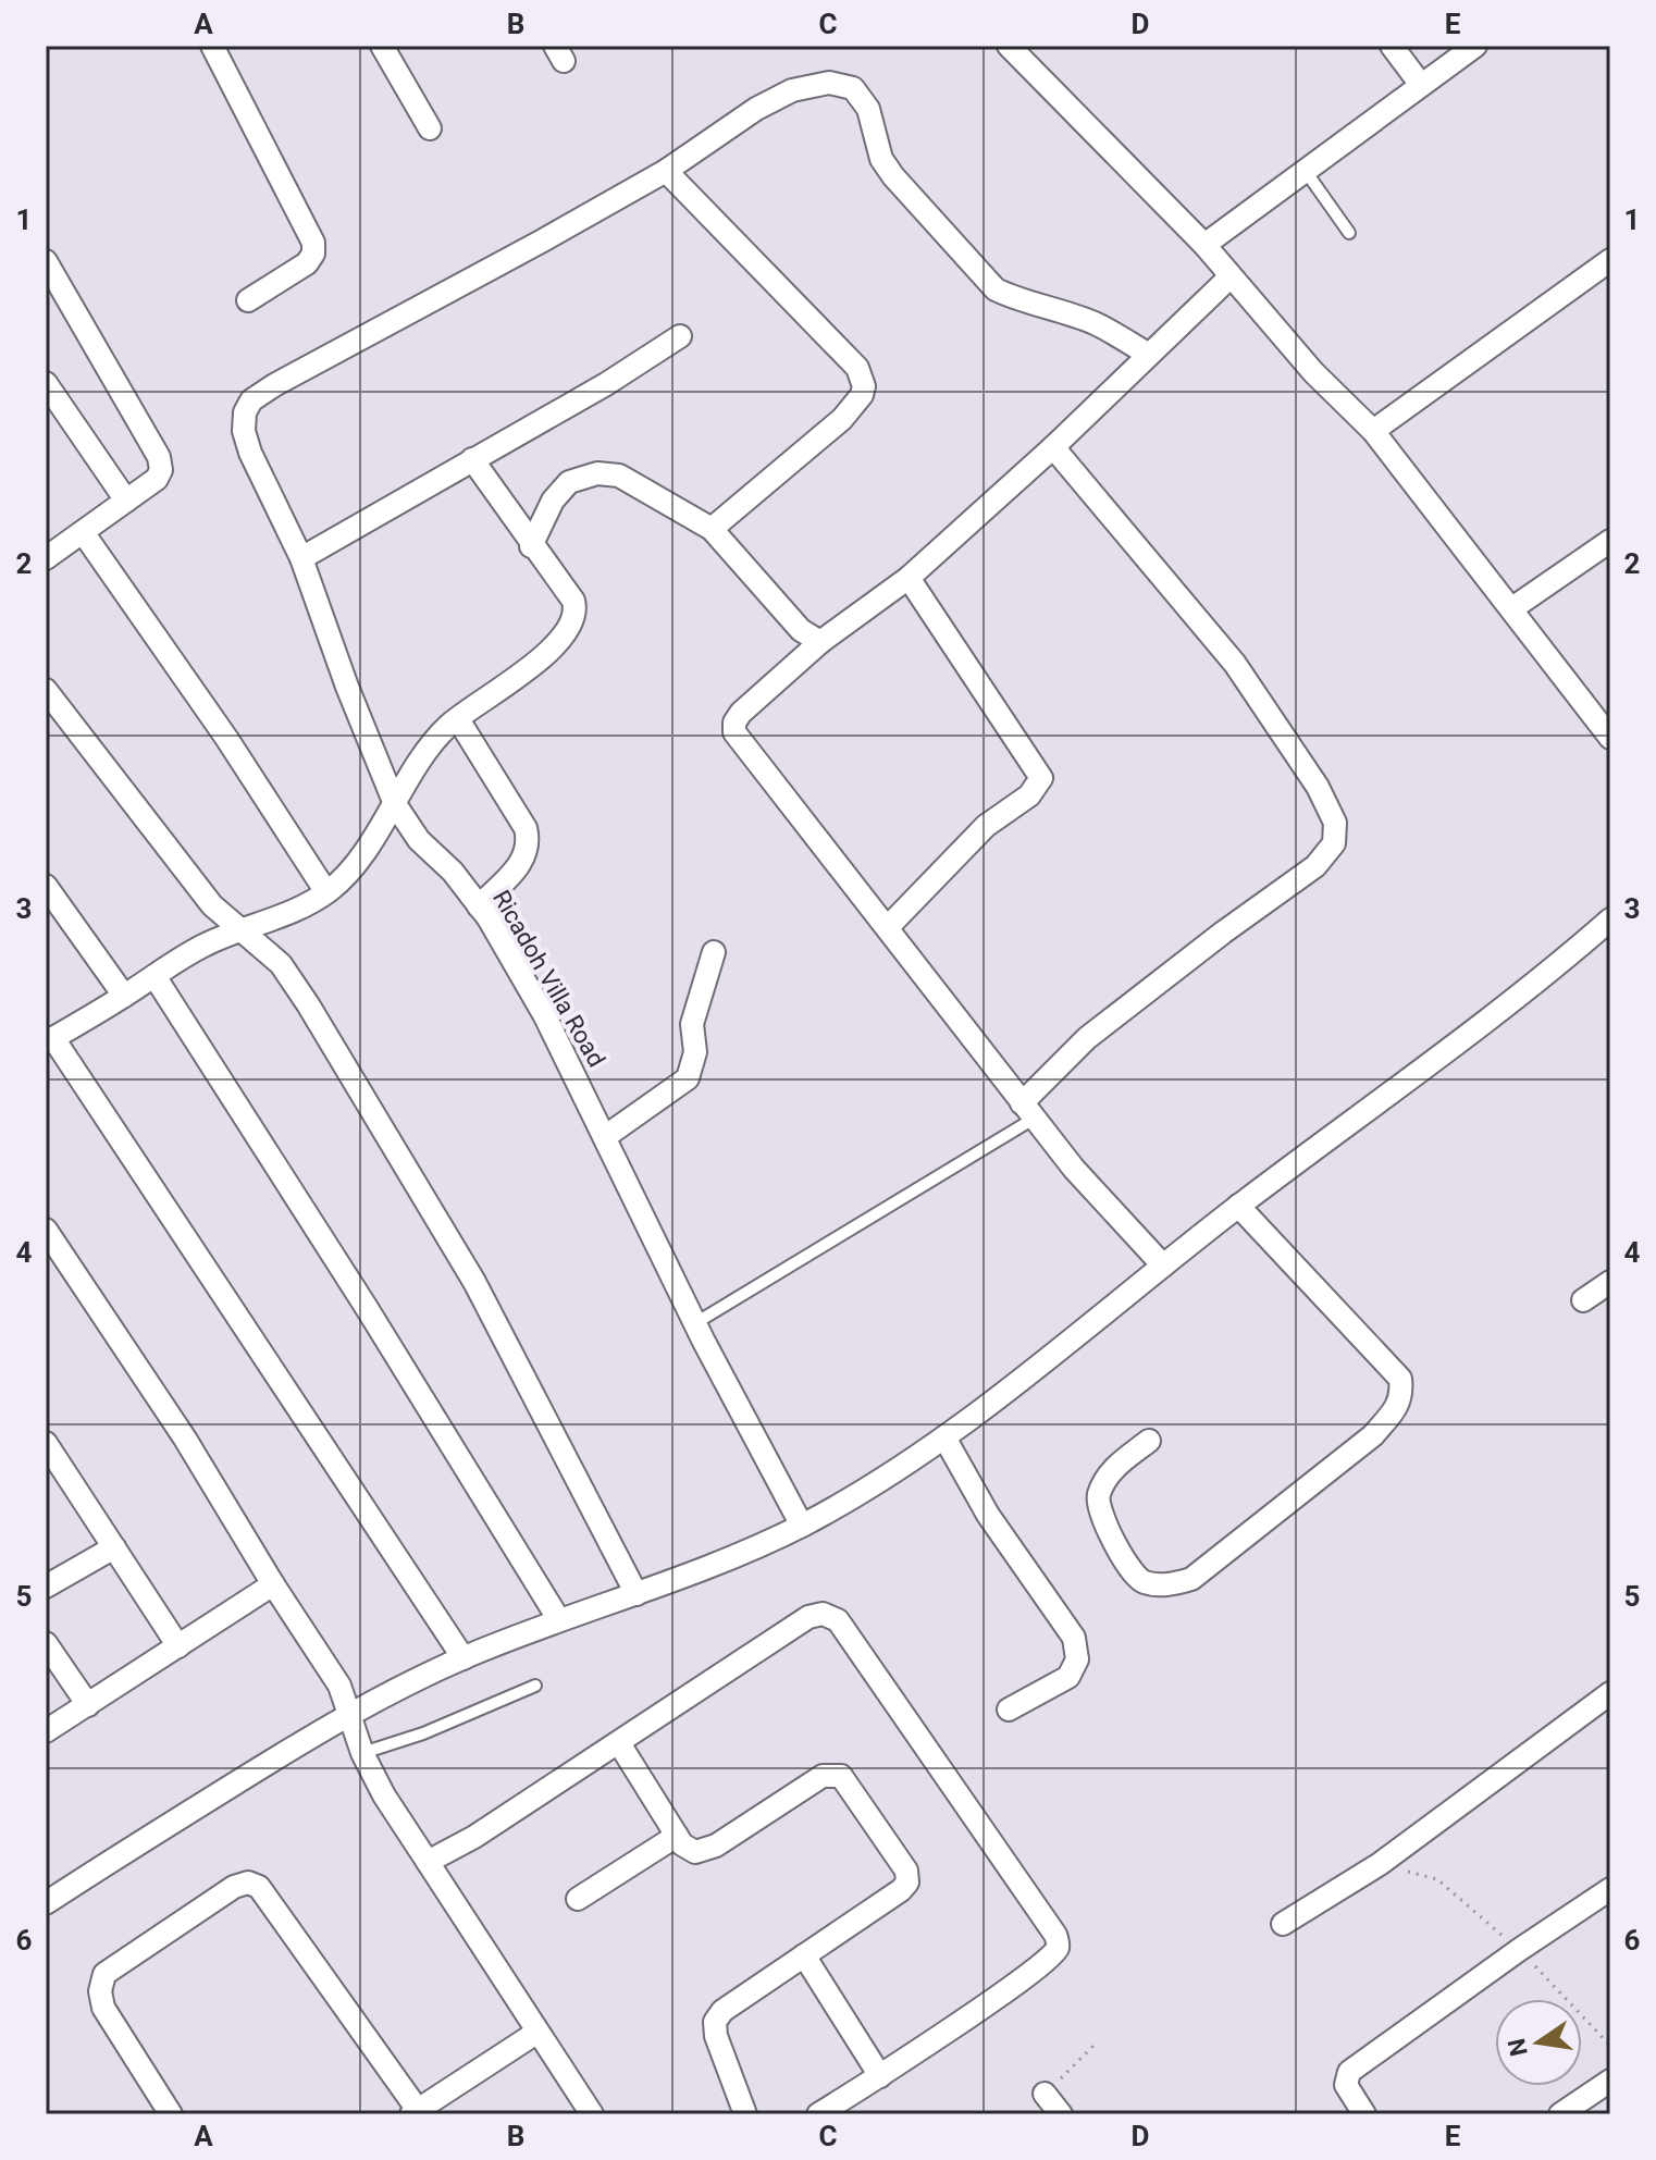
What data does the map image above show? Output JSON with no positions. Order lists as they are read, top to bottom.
{
  "streets": {
    "street": ["Ricadoh Villa Road"]
  },
  "north": "left",
  "grid": {
    "columns": [
      "A",
      "B",
      "C",
      "D",
      "E"
    ],
    "rows": [
      "1",
      "2",
      "3",
      "4",
      "5",
      "6"
    ]
  }
}
